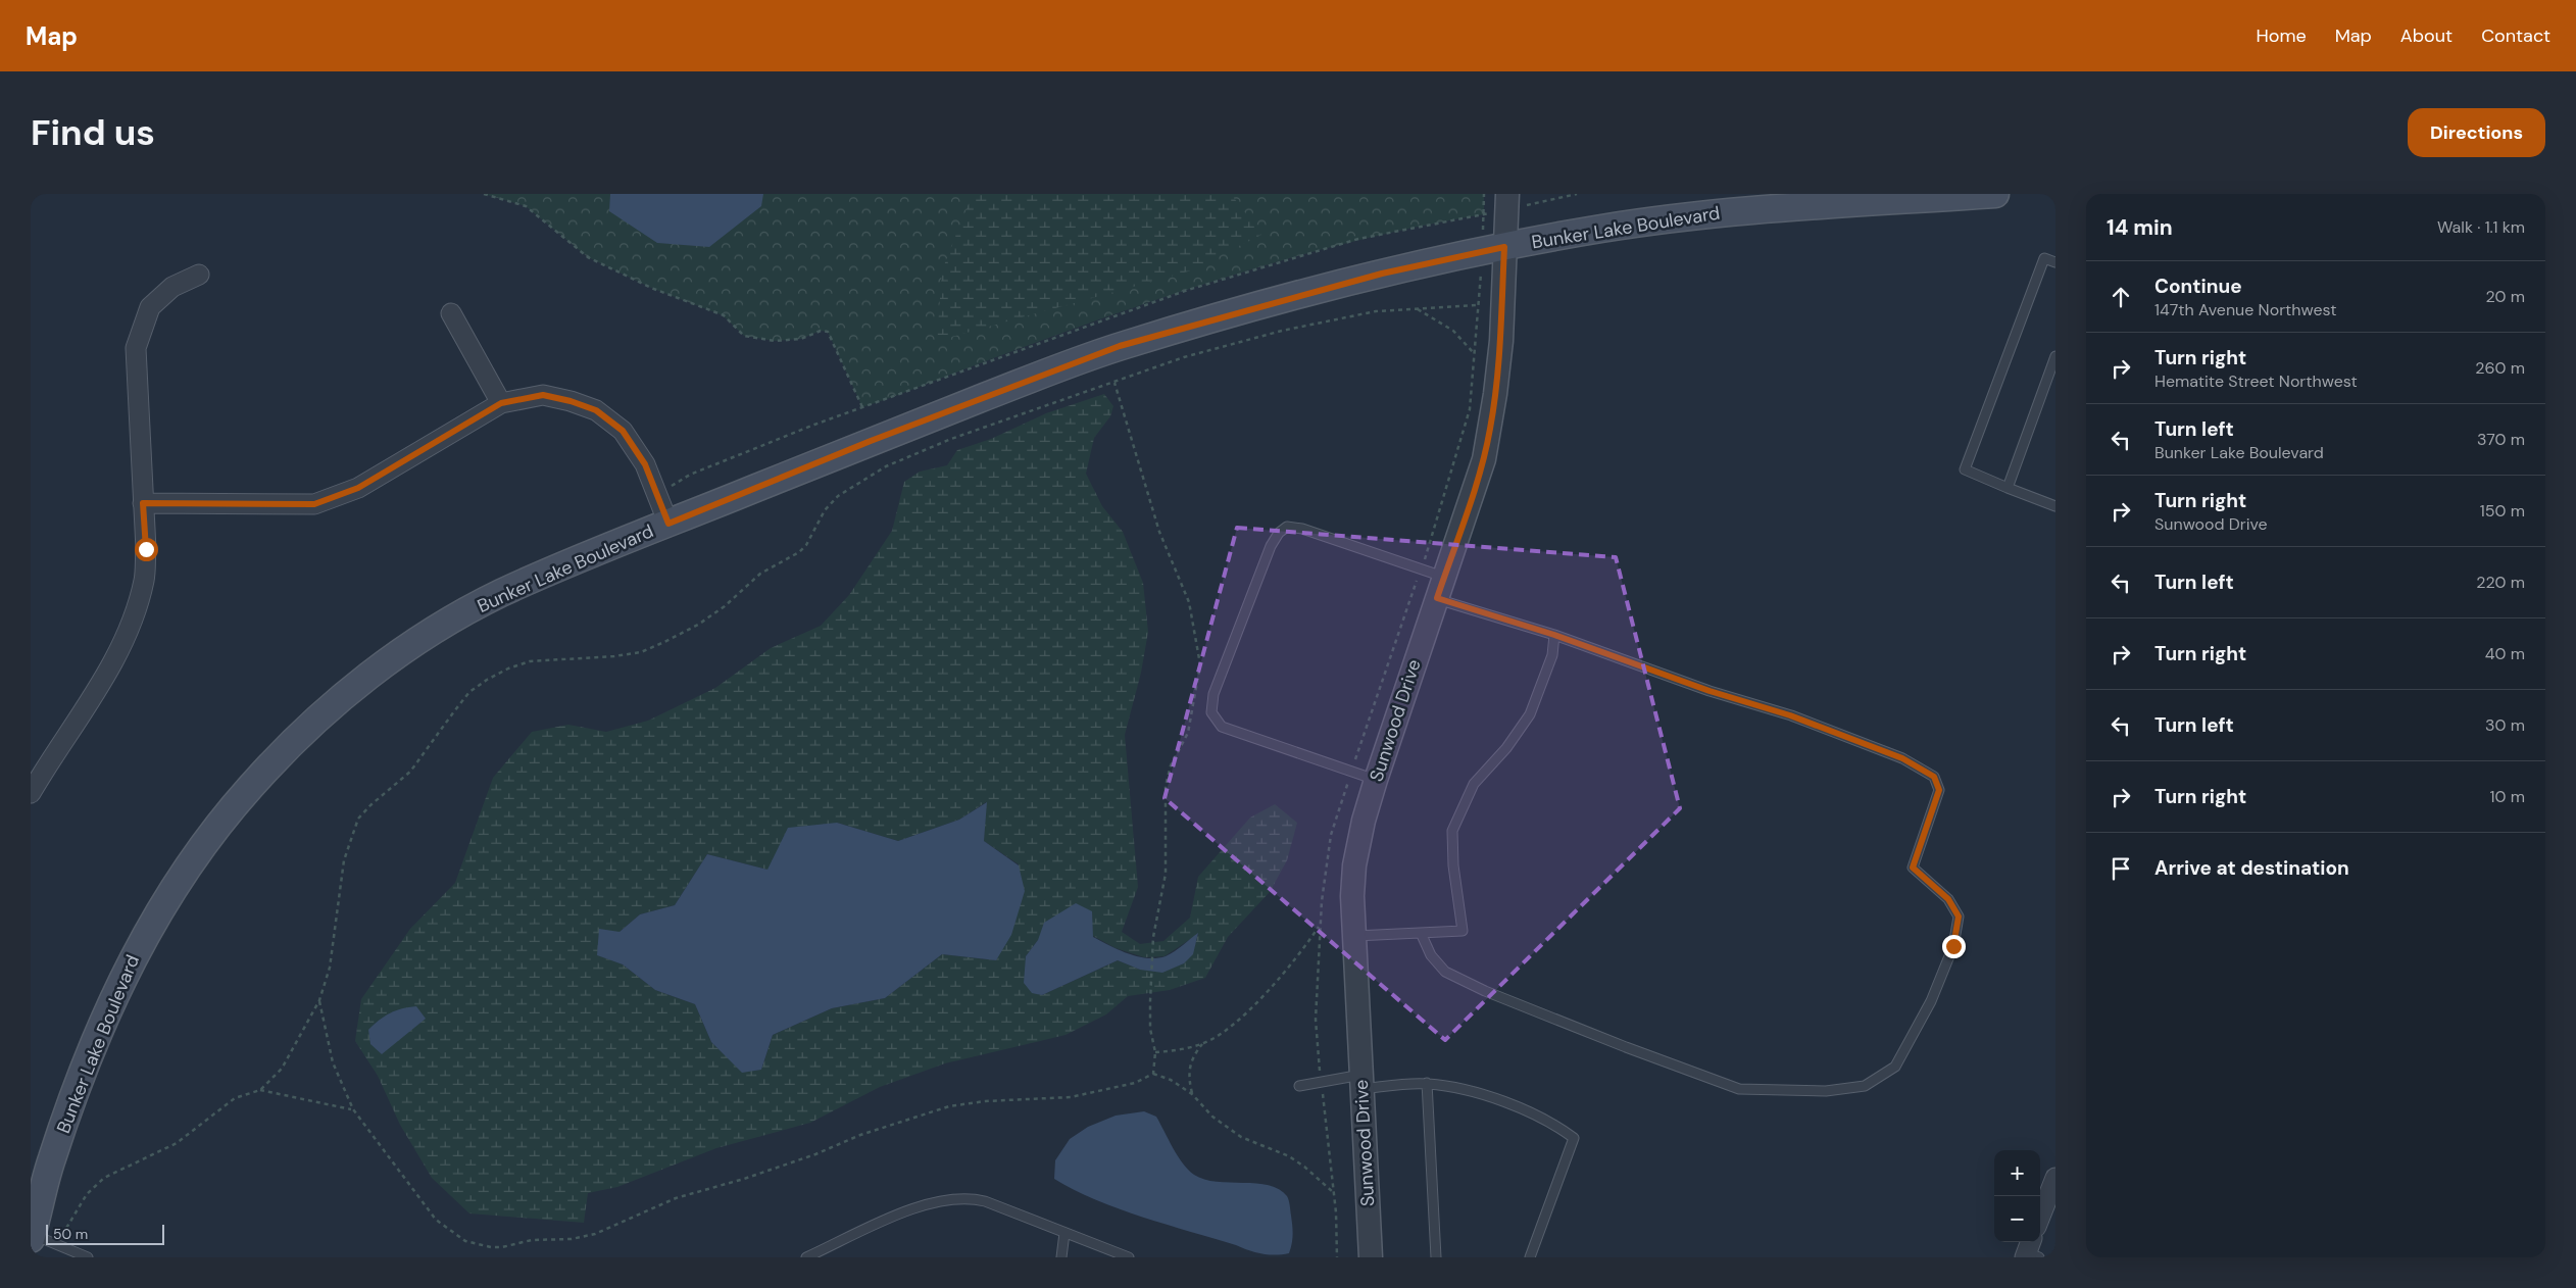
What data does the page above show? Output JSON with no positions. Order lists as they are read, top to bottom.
{
  "streets": {
    "main road": ["Bunker Lake Boulevard"],
    "street": ["Sunwood Drive"]
  },
  "crossings": [
    ["Bunker Lake Boulevard", "Sunwood Drive"]
  ],
  "scale_bar": "50 m",
  "page": {
    "header": "Map",
    "nav": [
      "Home",
      "Map",
      "About",
      "Contact"
    ],
    "buttons": "Directions",
    "title": "Find us",
    "heading": ["14 min", "Walk · 1.1 km"],
    "list": [
      ["Continue", "147th Avenue Northwest", "20 m"],
      ["Turn right", "Hematite Street Northwest", "260 m"],
      ["Turn left", "Bunker Lake Boulevard", "370 m"],
      ["Turn right", "Sunwood Drive", "150 m"],
      ["Turn left", "220 m"],
      ["Turn right", "40 m"],
      ["Turn left", "30 m"],
      ["Turn right", "10 m"],
      "Arrive at destination"
    ],
    "map_buttons": ["+", "−"],
    "scale": "50 m"
  }
}
